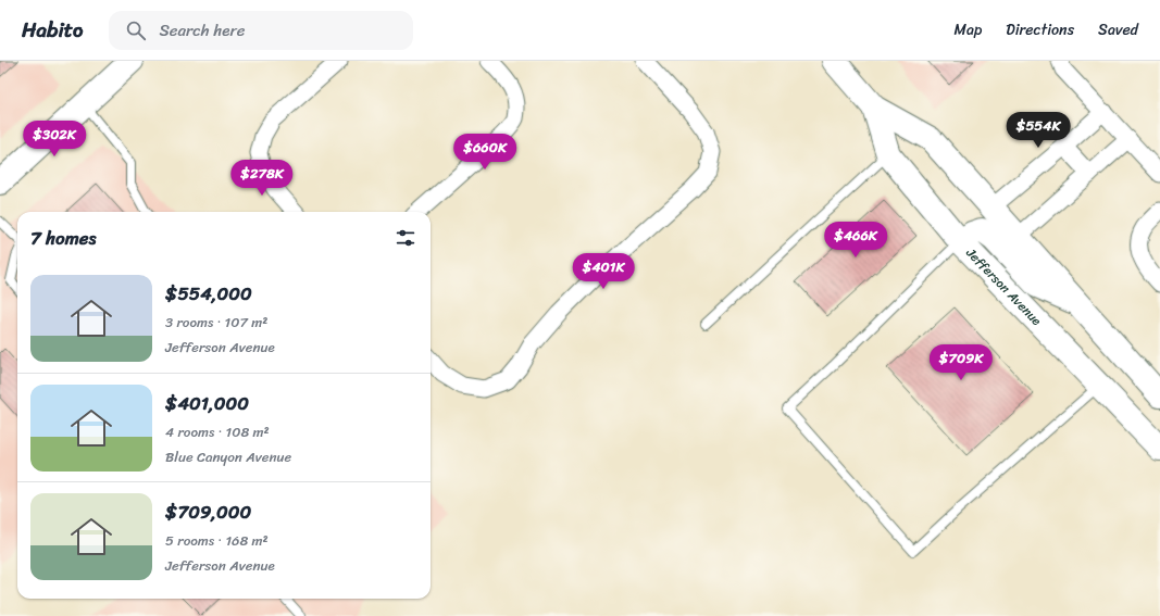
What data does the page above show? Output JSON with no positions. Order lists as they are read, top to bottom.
{
  "streets": {
    "main road": ["Jefferson Avenue"]
  },
  "page": {
    "header": "Habito",
    "search": "Search here",
    "nav": ["Map", "Directions", "Saved"],
    "price": [
      "$554K",
      "$302K",
      "$660K",
      "$278K",
      "$466K",
      "$401K",
      "$709K"
    ],
    "heading": "7 homes",
    "list": [
      {
        "name": "$554,000",
        "note": "3 rooms · 107 m² · Jefferson Avenue"
      },
      {
        "name": "$401,000",
        "note": "4 rooms · 108 m² · Blue Canyon Avenue"
      },
      {
        "name": "$709,000",
        "note": "5 rooms · 168 m² · Jefferson Avenue"
      }
    ]
  }
}
